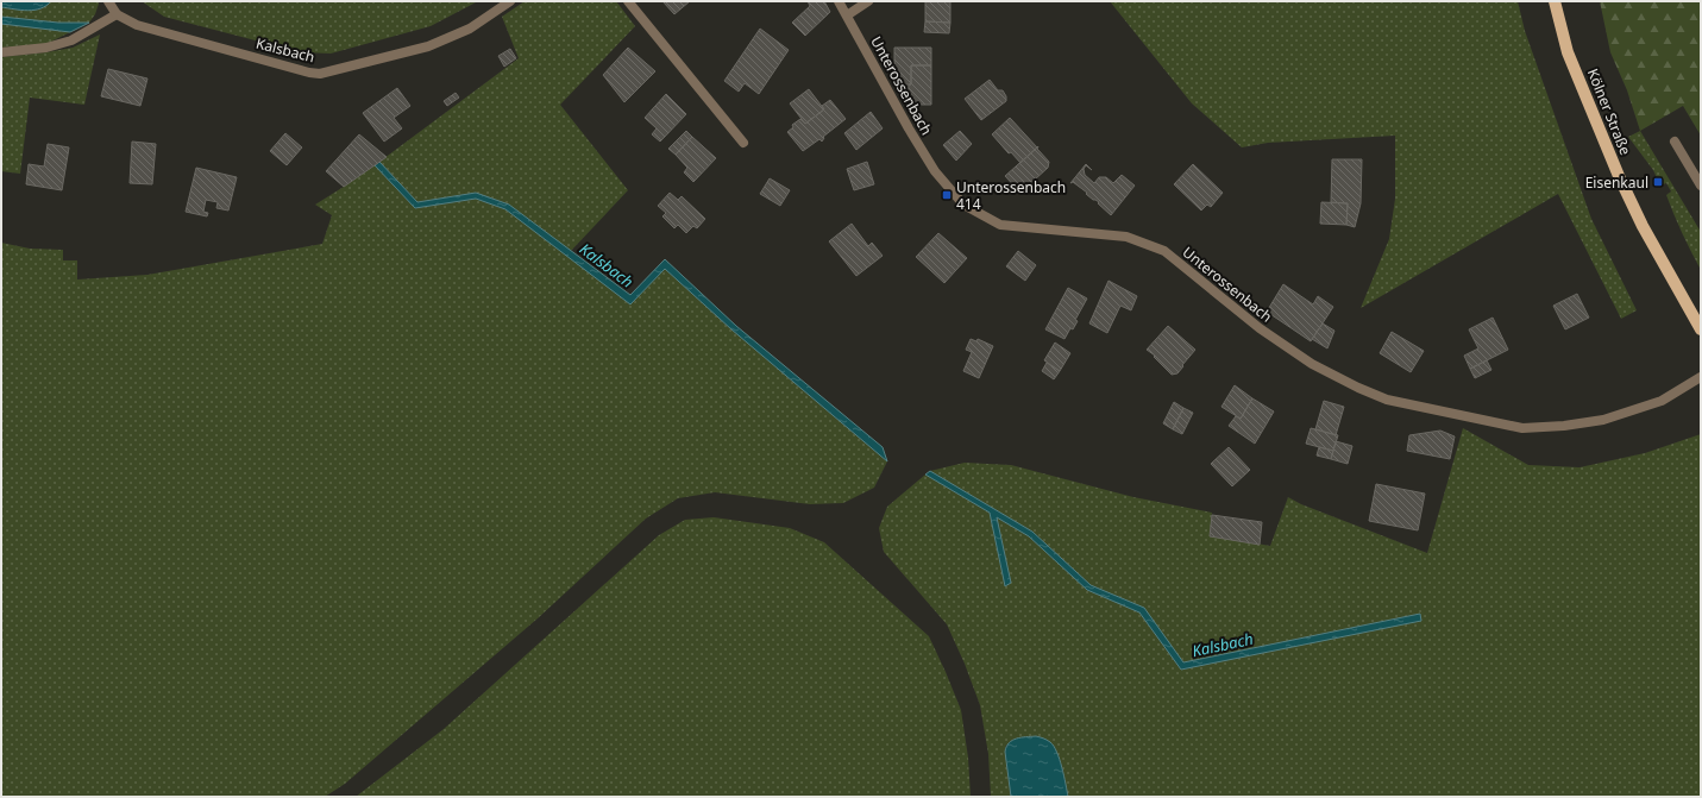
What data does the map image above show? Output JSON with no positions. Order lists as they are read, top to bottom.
{
  "streets": {
    "main road": ["Kölner Straße"],
    "street": ["Kalsbach", "Unterossenbach"]
  },
  "water": ["Kalsbach"],
  "places": {
    "transit": ["Eisenkaul", "Unterossenbach 414"]
  }
}
